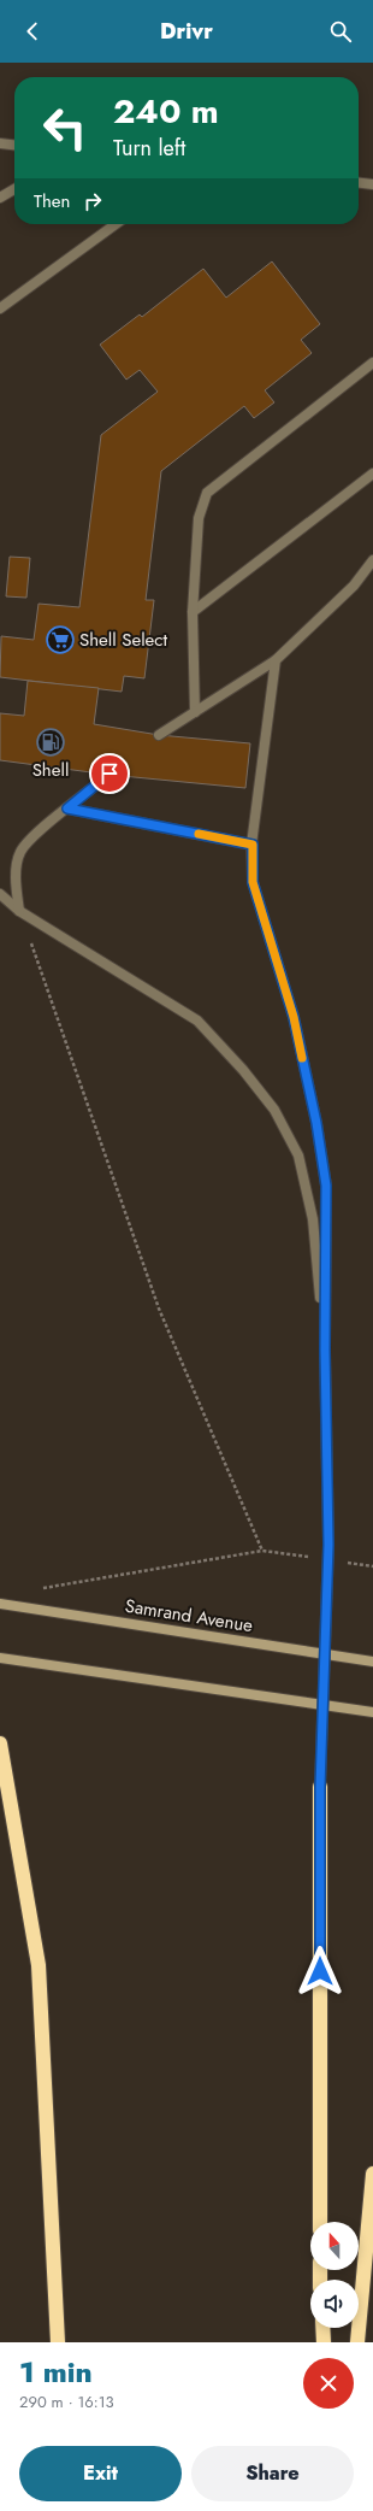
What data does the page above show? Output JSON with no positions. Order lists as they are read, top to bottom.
{
  "streets": {
    "main road": ["Samrand Avenue"]
  },
  "places": {
    "supermarket": ["Shell Select"],
    "fuel station": ["Shell"]
  },
  "north": "top",
  "page": {
    "header": "Drivr",
    "turn": ["240 m", "Turn left"],
    "then": "Then",
    "heading": ["1 min", "290 m · 16:13"],
    "buttons": ["Exit", "Share"]
  }
}
